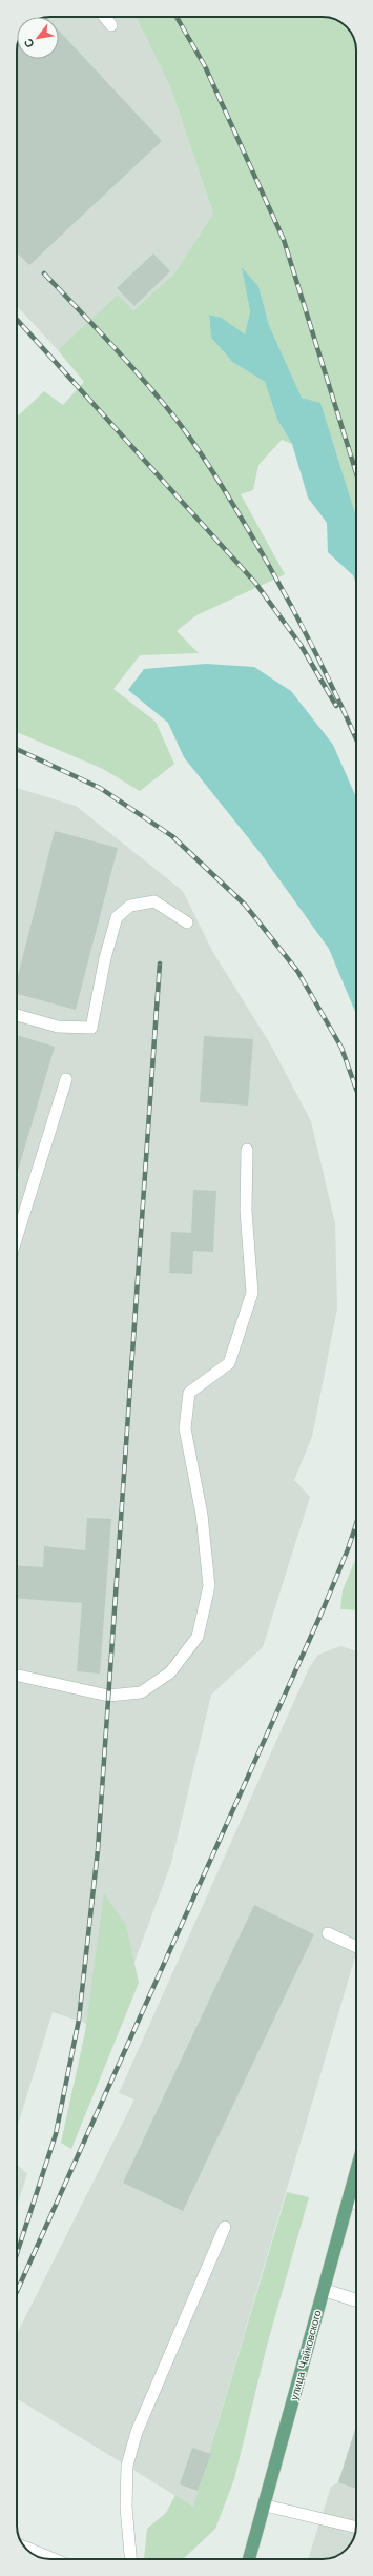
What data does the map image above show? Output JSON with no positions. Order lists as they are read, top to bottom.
{
  "streets": {
    "main road": ["улица Чайковского"]
  },
  "north": "bottom left"
}
